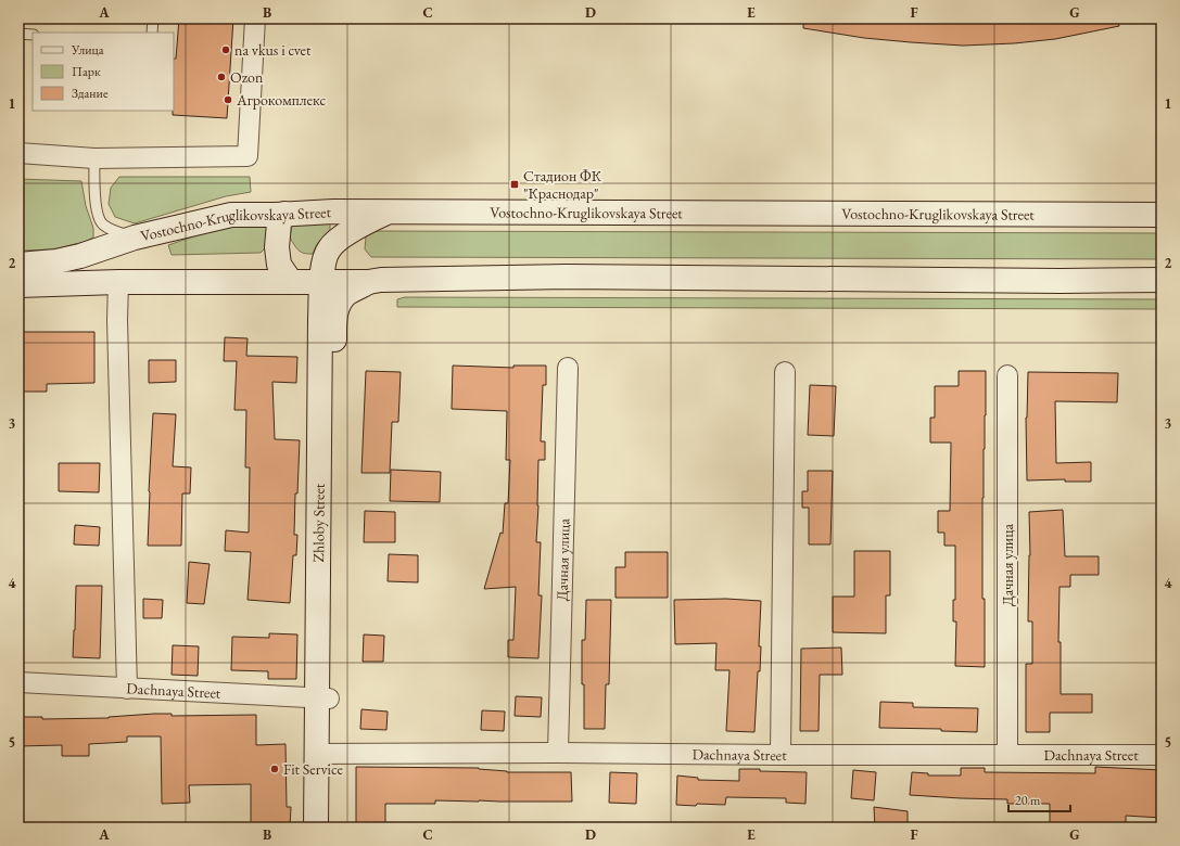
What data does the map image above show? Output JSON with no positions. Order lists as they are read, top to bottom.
{
  "streets": {
    "main road": ["Vostochno-Kruglikovskaya Street", "Zhloby Street"],
    "street": ["Дачная улица", "Dachnaya Street"]
  },
  "crossings": [
    ["Vostochno-Kruglikovskaya Street", "Zhloby Street"],
    ["Zhloby Street", "Dachnaya Street"],
    ["Дачная улица", "Dachnaya Street"]
  ],
  "places": {
    "other": [
      "na vkus i cvet",
      "Ozon",
      "Агрокомплекс",
      "Fit Service"
    ],
    "transit": ["Стадион ФК \"Краснодар\""]
  },
  "legend": ["Улица", "Парк", "Здание"],
  "scale_bar": "20 m",
  "grid": {
    "columns": [
      "A",
      "B",
      "C",
      "D",
      "E",
      "F",
      "G"
    ],
    "rows": [
      "1",
      "2",
      "3",
      "4",
      "5"
    ]
  }
}
